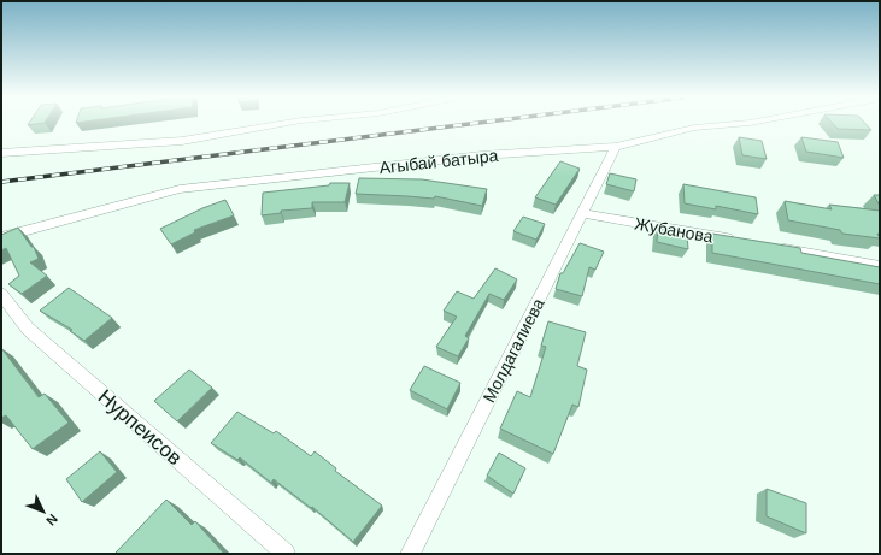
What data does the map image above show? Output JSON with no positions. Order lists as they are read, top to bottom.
{
  "streets": {
    "street": [
      "Агыбай батыра",
      "Жубанова",
      "Молдагалиева",
      "Нурпеисов"
    ]
  },
  "crossings": [
    ["Агыбай батыра", "Молдагалиева"],
    ["Жубанова", "Молдагалиева"]
  ],
  "north": "bottom right"
}
